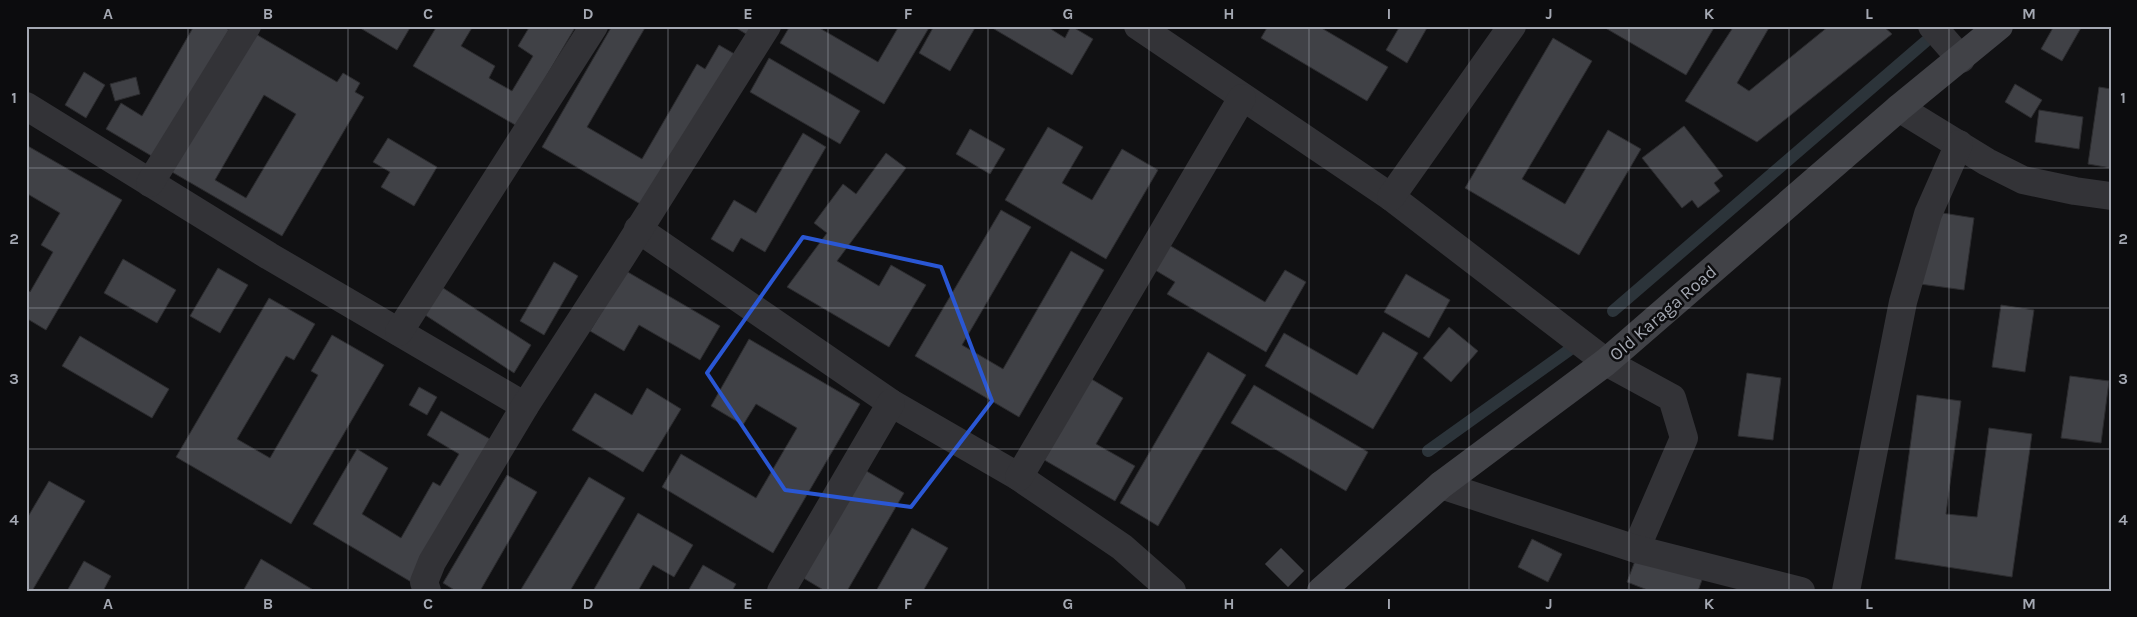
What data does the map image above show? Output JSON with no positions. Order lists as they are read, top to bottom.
{
  "streets": {
    "street": ["Old Karaga Road"]
  },
  "grid": {
    "columns": [
      "A",
      "B",
      "C",
      "D",
      "E",
      "F",
      "G",
      "H",
      "I",
      "J",
      "K",
      "L",
      "M"
    ],
    "rows": [
      "1",
      "2",
      "3",
      "4"
    ]
  }
}
